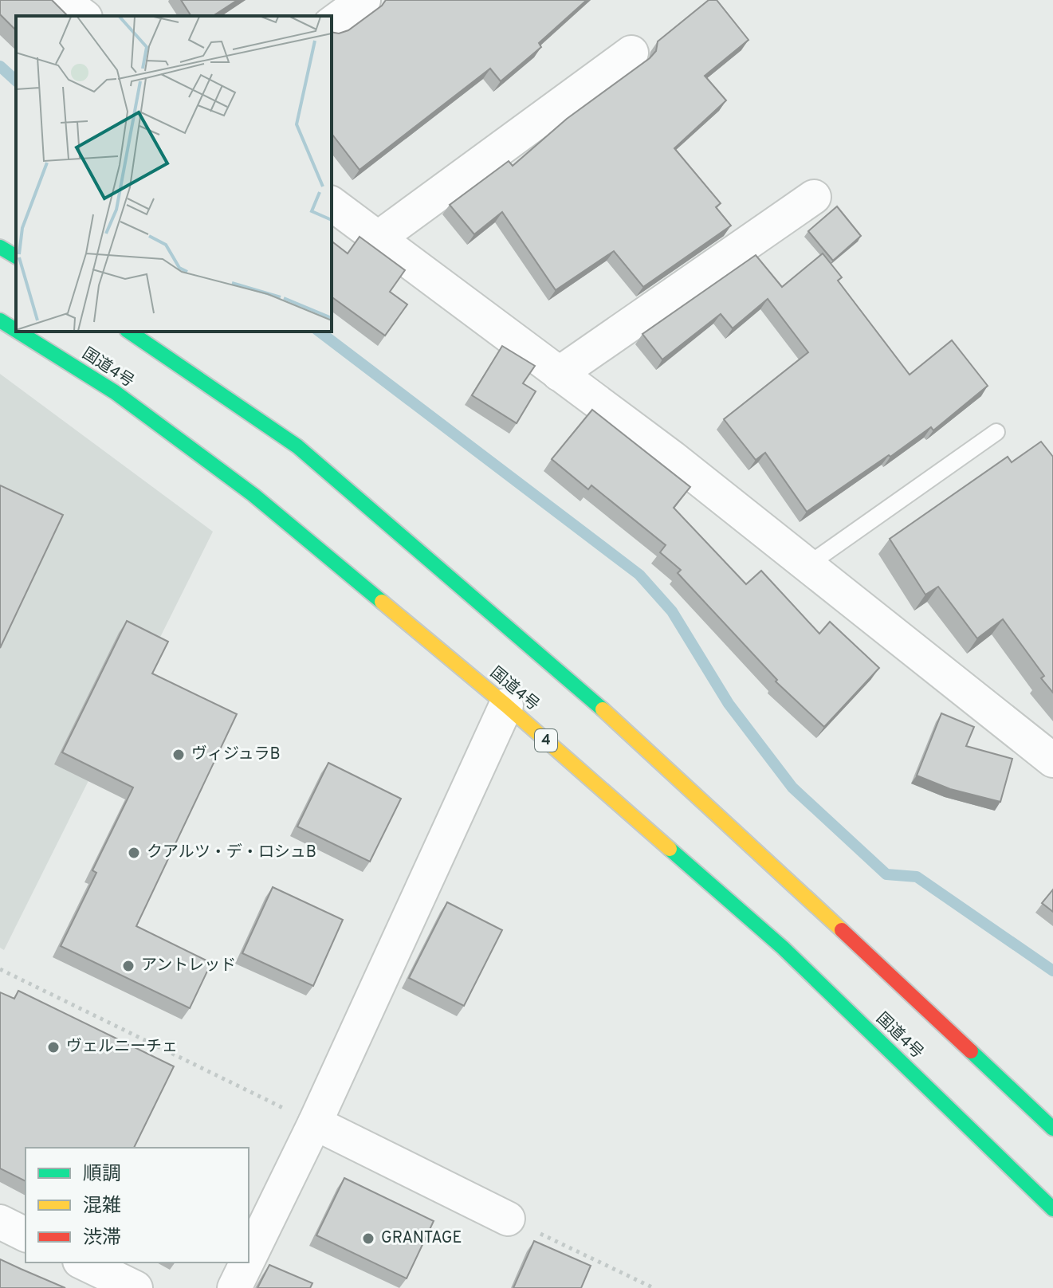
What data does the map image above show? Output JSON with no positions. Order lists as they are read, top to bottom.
{
  "streets": {
    "highway": ["国道4号", "4"]
  },
  "places": [
    "ヴィジュラB",
    "クアルツ・デ・ロシュB",
    "アントレッド",
    "ヴェルニーチェ",
    "GRANTAGE"
  ],
  "legend": ["順調", "混雑", "渋滞"]
}
